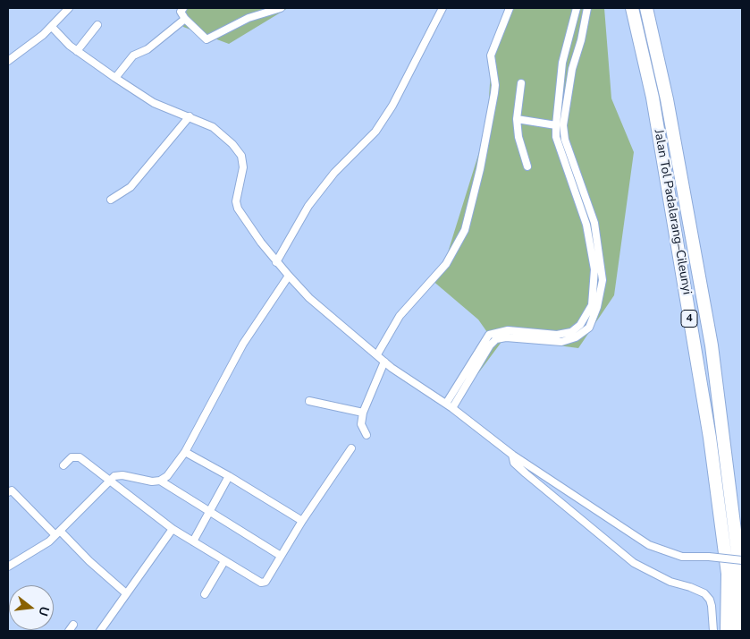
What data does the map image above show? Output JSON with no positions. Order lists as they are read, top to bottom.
{
  "streets": {
    "highway": ["Jalan Tol Padalarang–Cileunyi", "4"]
  },
  "crossings": [
    ["Jalan Tol Padalarang–Cileunyi", "4"]
  ],
  "north": "right"
}
